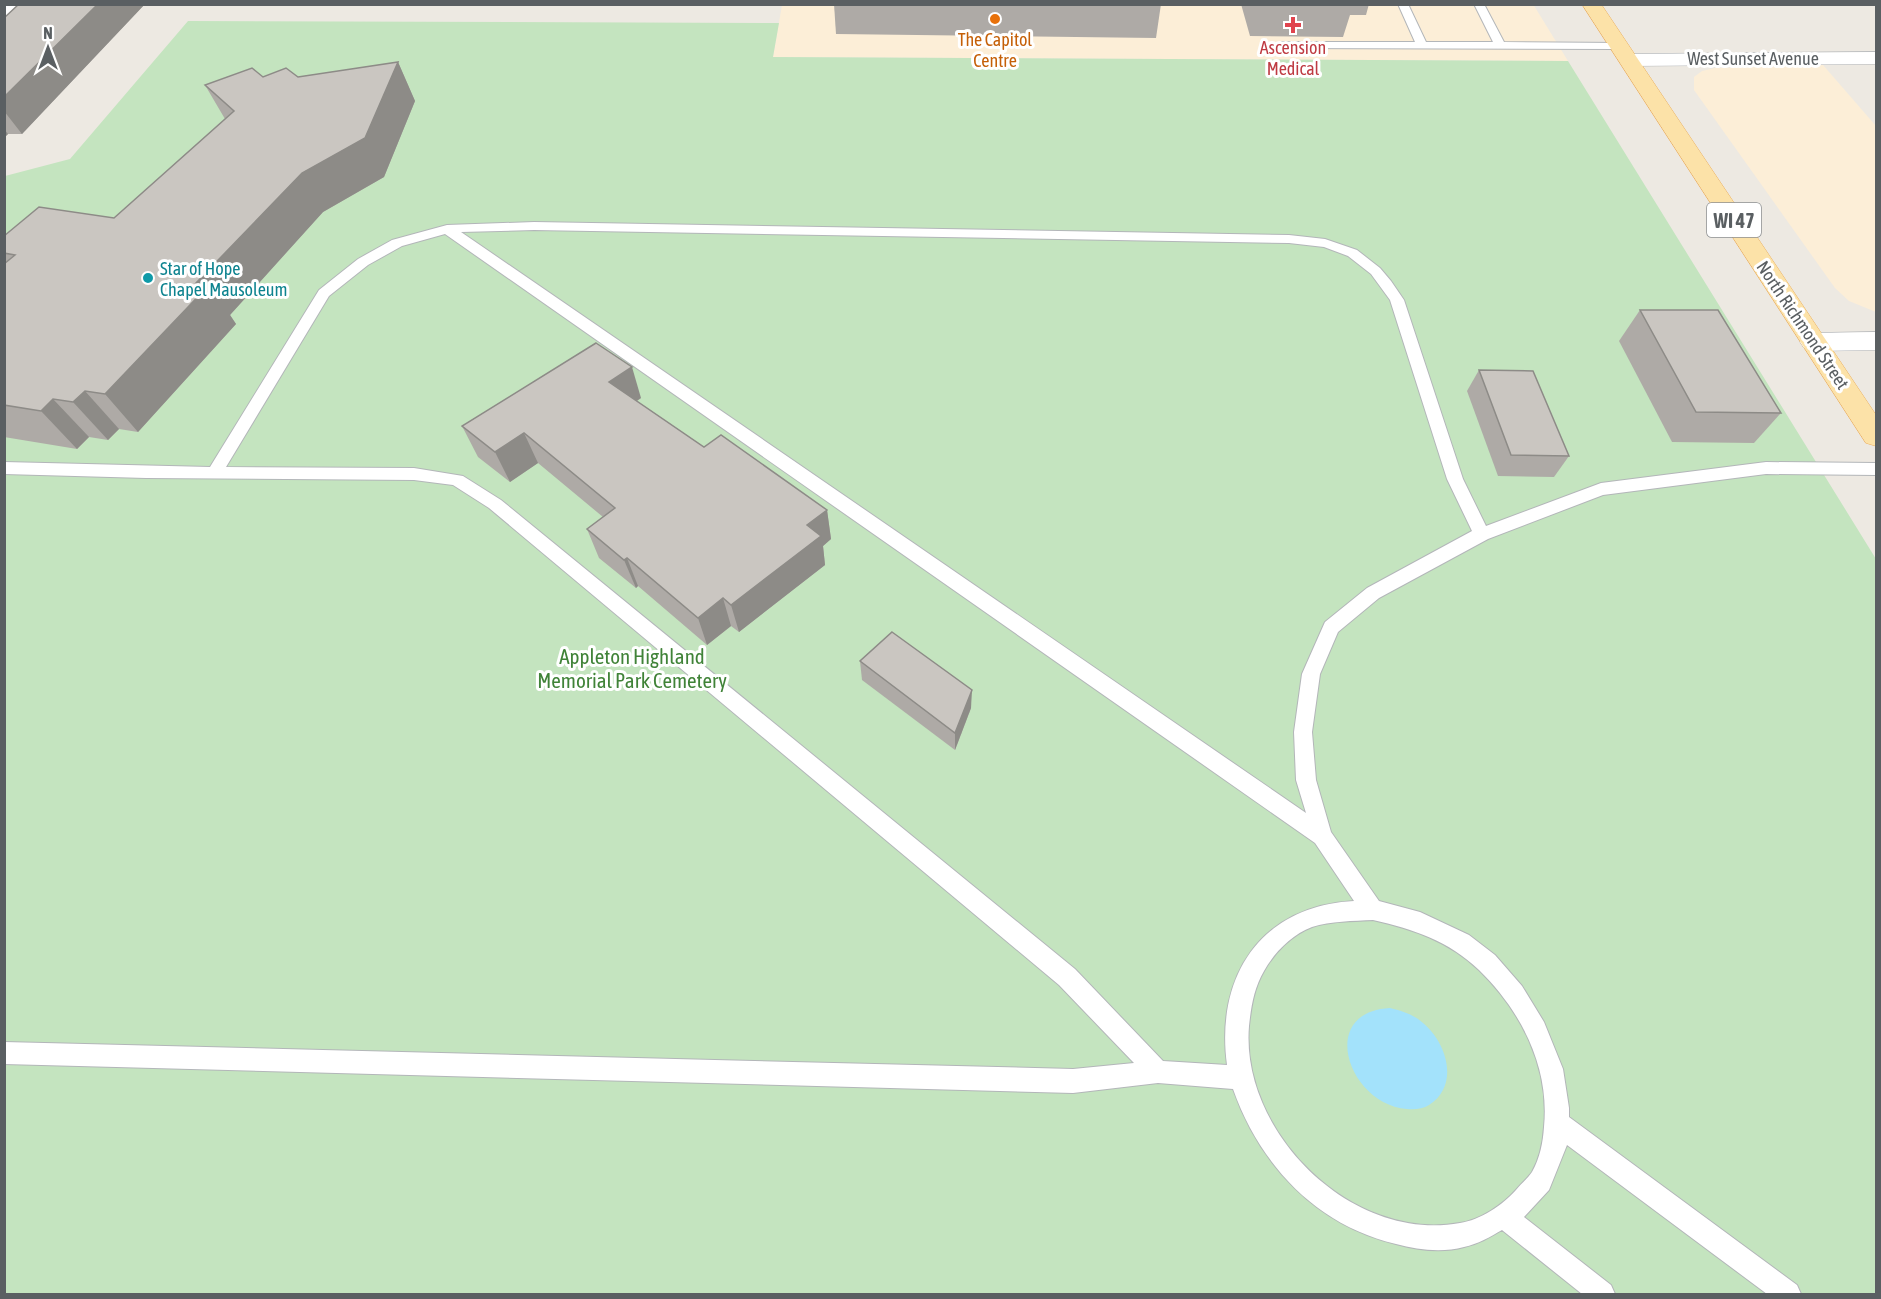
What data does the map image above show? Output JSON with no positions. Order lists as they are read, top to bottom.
{
  "streets": {
    "main road": ["WI 47", "North Richmond Street"],
    "street": ["West Sunset Avenue"]
  },
  "crossings": [
    ["West Sunset Avenue", "North Richmond Street"]
  ],
  "parks": ["Appleton Highland Memorial Park Cemetery"],
  "places": {
    "other": ["The Capitol Centre", "Star of Hope Chapel Mausoleum"],
    "health": ["Ascension Medical"]
  },
  "north": "top"
}
